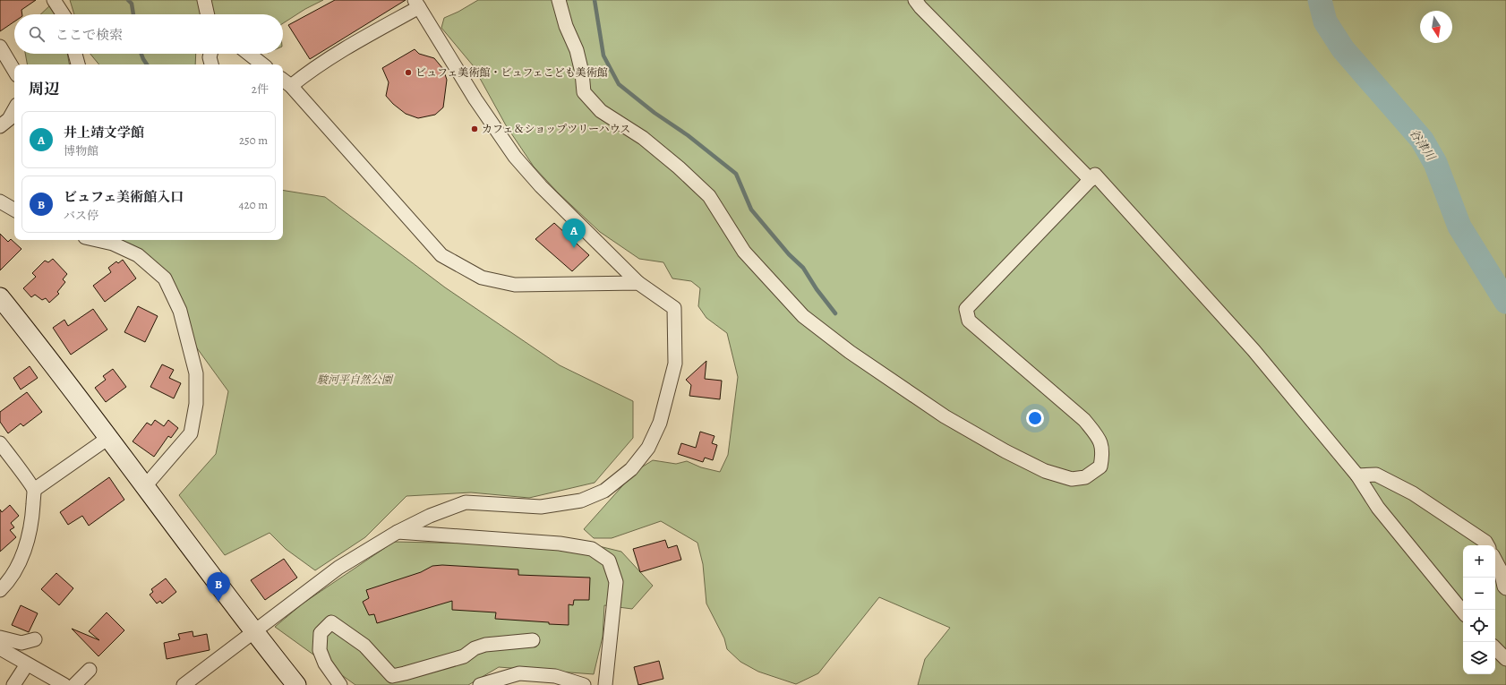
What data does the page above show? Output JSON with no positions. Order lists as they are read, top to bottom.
{
  "water": ["谷津川"],
  "parks": ["駿河平自然公園"],
  "places": ["ビュフェ美術館・ビュフェこども美術館", "カフェ＆ショップツリーハウス"],
  "north": "bottom",
  "page": {
    "search": "ここで検索",
    "heading": ["周辺", "2件"],
    "list": [
      {
        "mark": "A",
        "name": "井上靖文学館",
        "note": "博物館",
        "value": "250 m"
      },
      {
        "mark": "B",
        "name": "ビュフェ美術館入口",
        "note": "バス停",
        "value": "420 m"
      }
    ],
    "pins": ["A", "B"],
    "map_buttons": ["+", "−"]
  }
}
